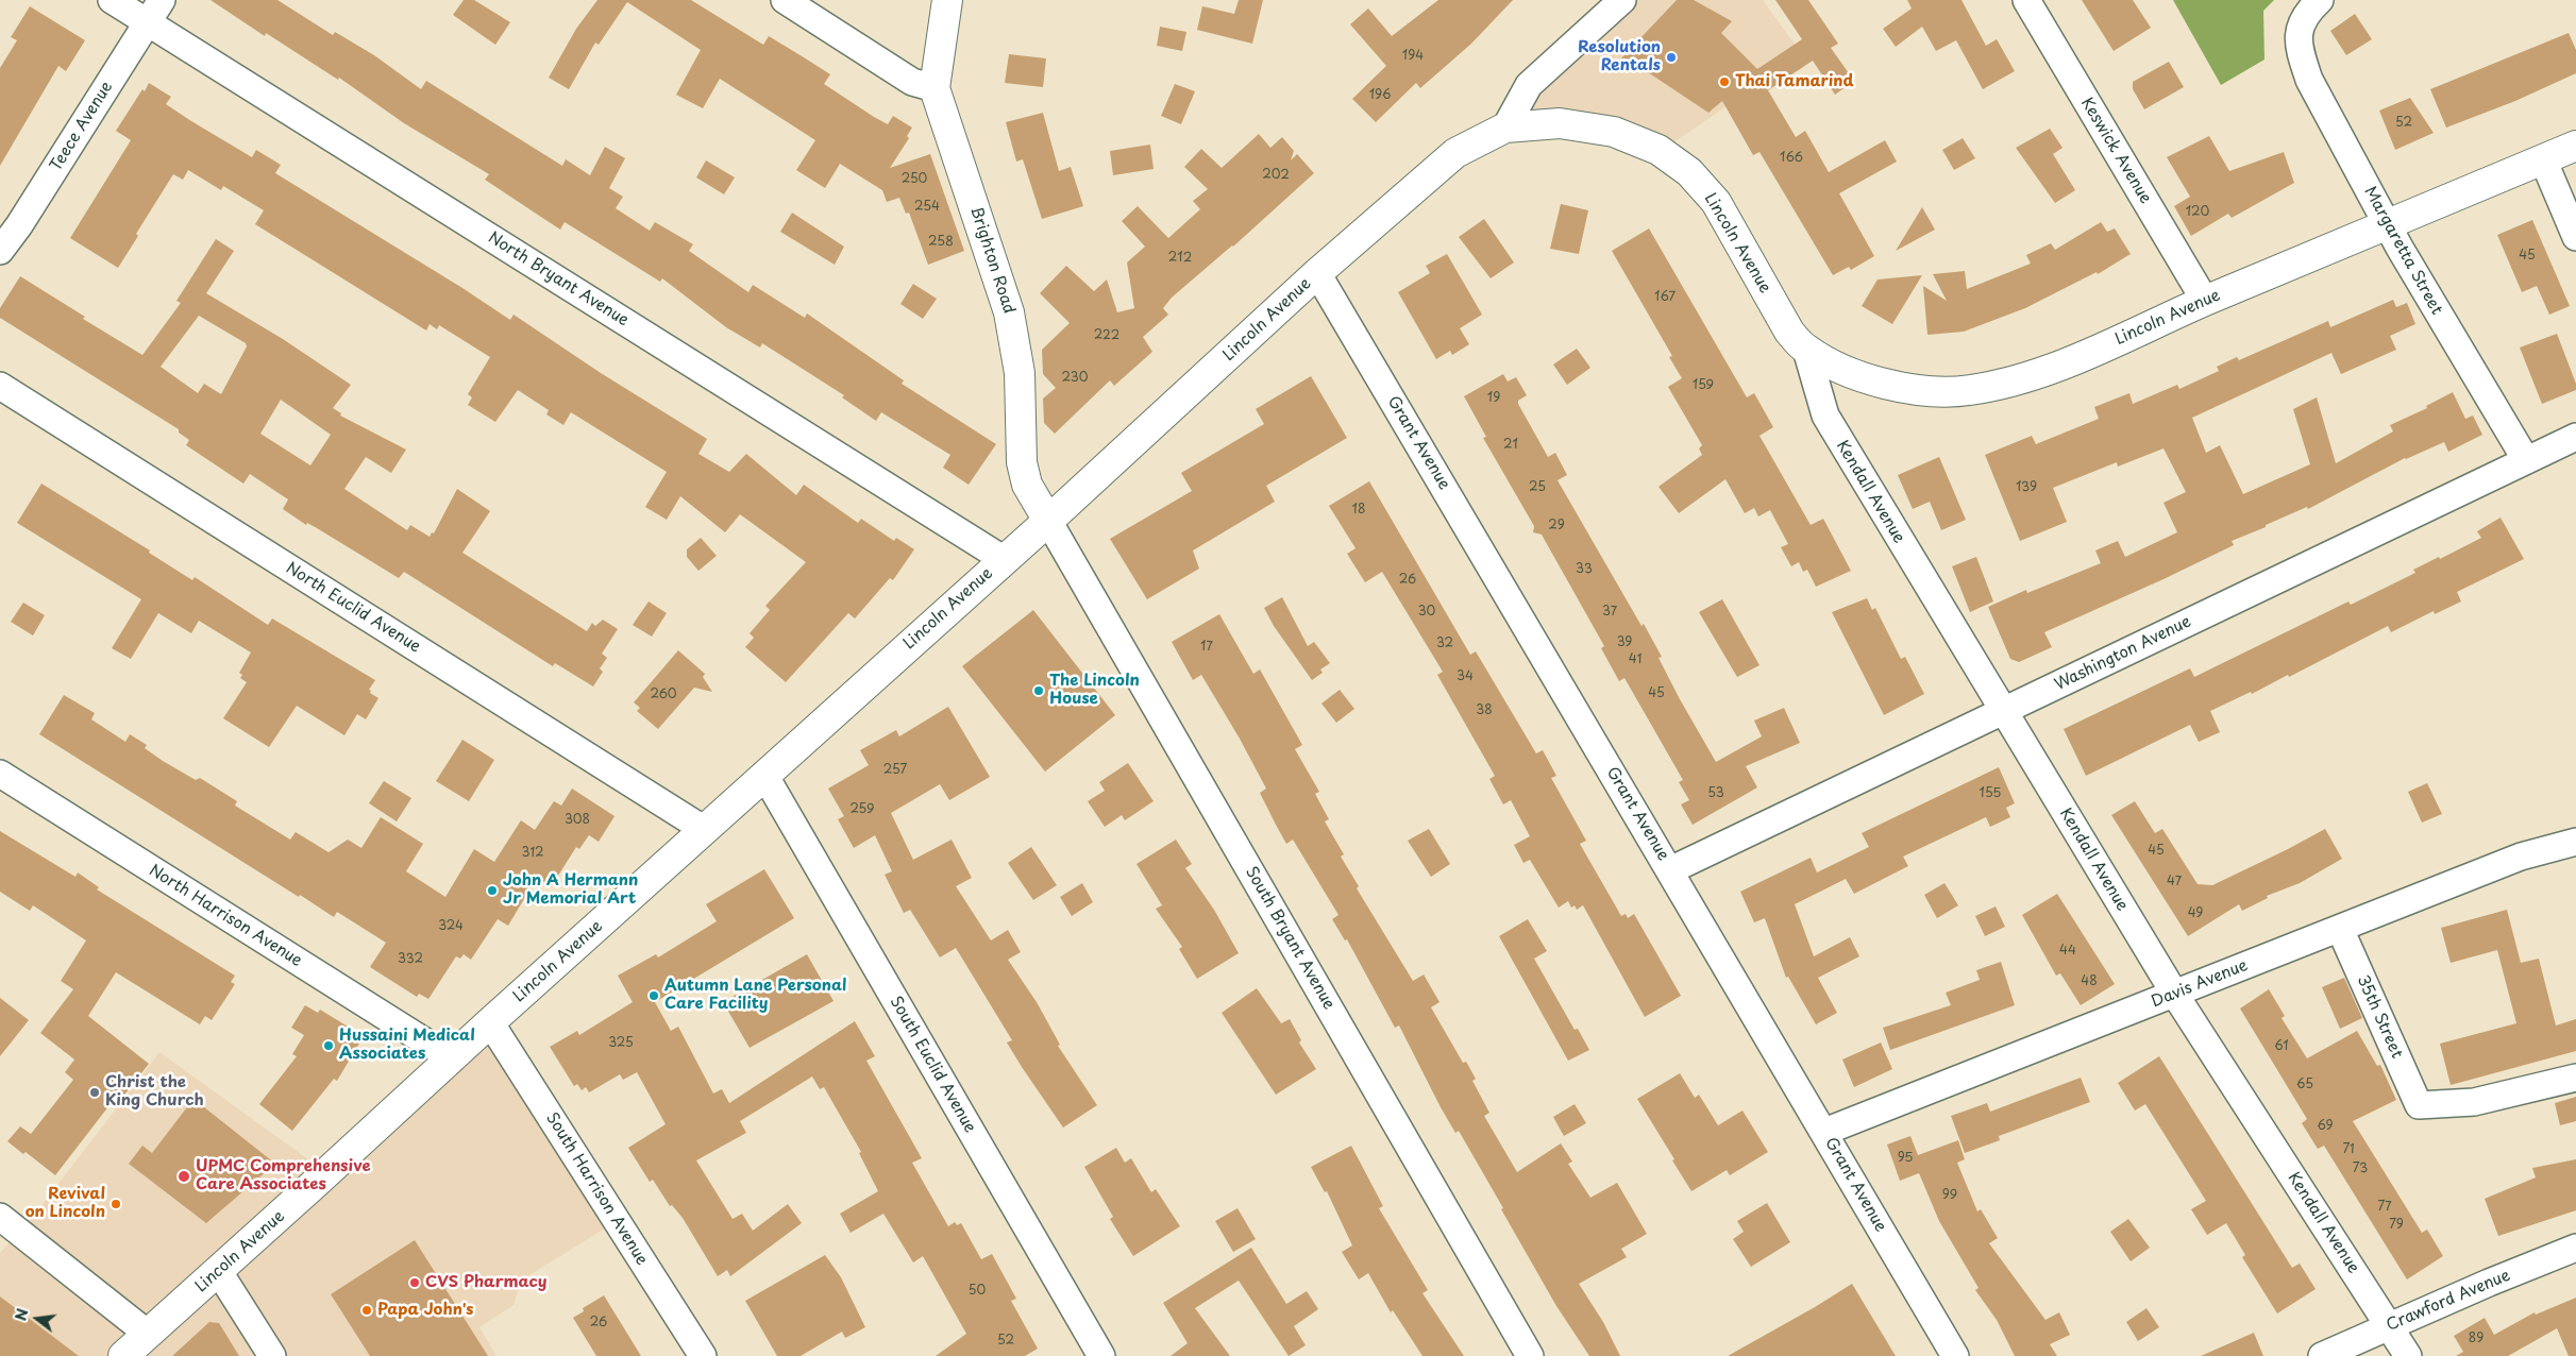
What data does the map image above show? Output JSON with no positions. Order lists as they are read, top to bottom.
{
  "streets": {
    "street": [
      "Teece Avenue",
      "Keswick Avenue",
      "Lincoln Avenue",
      "Margaretta Street",
      "Brighton Road",
      "North Bryant Avenue",
      "Grant Avenue",
      "Kendall Avenue",
      "North Euclid Avenue",
      "Washington Avenue",
      "North Harrison Avenue",
      "South Bryant Avenue",
      "Davis Avenue",
      "35th Street",
      "South Euclid Avenue",
      "South Harrison Avenue",
      "Crawford Avenue"
    ]
  },
  "crossings": [
    ["Teece Avenue", "North Bryant Avenue"],
    ["Keswick Avenue", "Lincoln Avenue"],
    ["Lincoln Avenue", "Margaretta Street"],
    ["Lincoln Avenue", "Brighton Road"],
    ["Lincoln Avenue", "North Bryant Avenue"],
    ["Lincoln Avenue", "Grant Avenue"],
    ["Lincoln Avenue", "Kendall Avenue"],
    ["Lincoln Avenue", "North Euclid Avenue"],
    ["Lincoln Avenue", "North Harrison Avenue"],
    ["Lincoln Avenue", "South Bryant Avenue"],
    ["Lincoln Avenue", "South Euclid Avenue"],
    ["Lincoln Avenue", "South Harrison Avenue"],
    ["Margaretta Street", "Washington Avenue"],
    ["Brighton Road", "South Bryant Avenue"],
    ["Grant Avenue", "Washington Avenue"],
    ["Grant Avenue", "Davis Avenue"],
    ["Kendall Avenue", "Washington Avenue"],
    ["Kendall Avenue", "Davis Avenue"],
    ["Kendall Avenue", "Crawford Avenue"],
    ["Davis Avenue", "35th Street"]
  ],
  "places": [
    "Resolution Rentals",
    "Thai Tamarind",
    "The Lincoln House",
    "John A Hermann Jr Memorial Art",
    "Autumn Lane Personal Care Facility",
    "Hussaini Medical Associates",
    "Christ the King Church",
    "UPMC Comprehensive Care Associates",
    "Revival on Lincoln",
    "CVS Pharmacy",
    "Papa John's"
  ],
  "house_numbers": [
    "194",
    "196",
    "52",
    "166",
    "202",
    "250",
    "254",
    "120",
    "258",
    "45",
    "212",
    "167",
    "222",
    "230",
    "159",
    "19",
    "21",
    "25",
    "139",
    "18",
    "29",
    "33",
    "26",
    "30",
    "37",
    "39",
    "32",
    "17",
    "41",
    "34",
    "45",
    "260",
    "38",
    "257",
    "53",
    "155",
    "259",
    "308",
    "45",
    "312",
    "47",
    "49",
    "324",
    "44",
    "332",
    "48",
    "325",
    "61",
    "65",
    "69",
    "71",
    "95",
    "73",
    "99",
    "77",
    "79",
    "50",
    "26",
    "89",
    "52"
  ],
  "north": "left"
}
